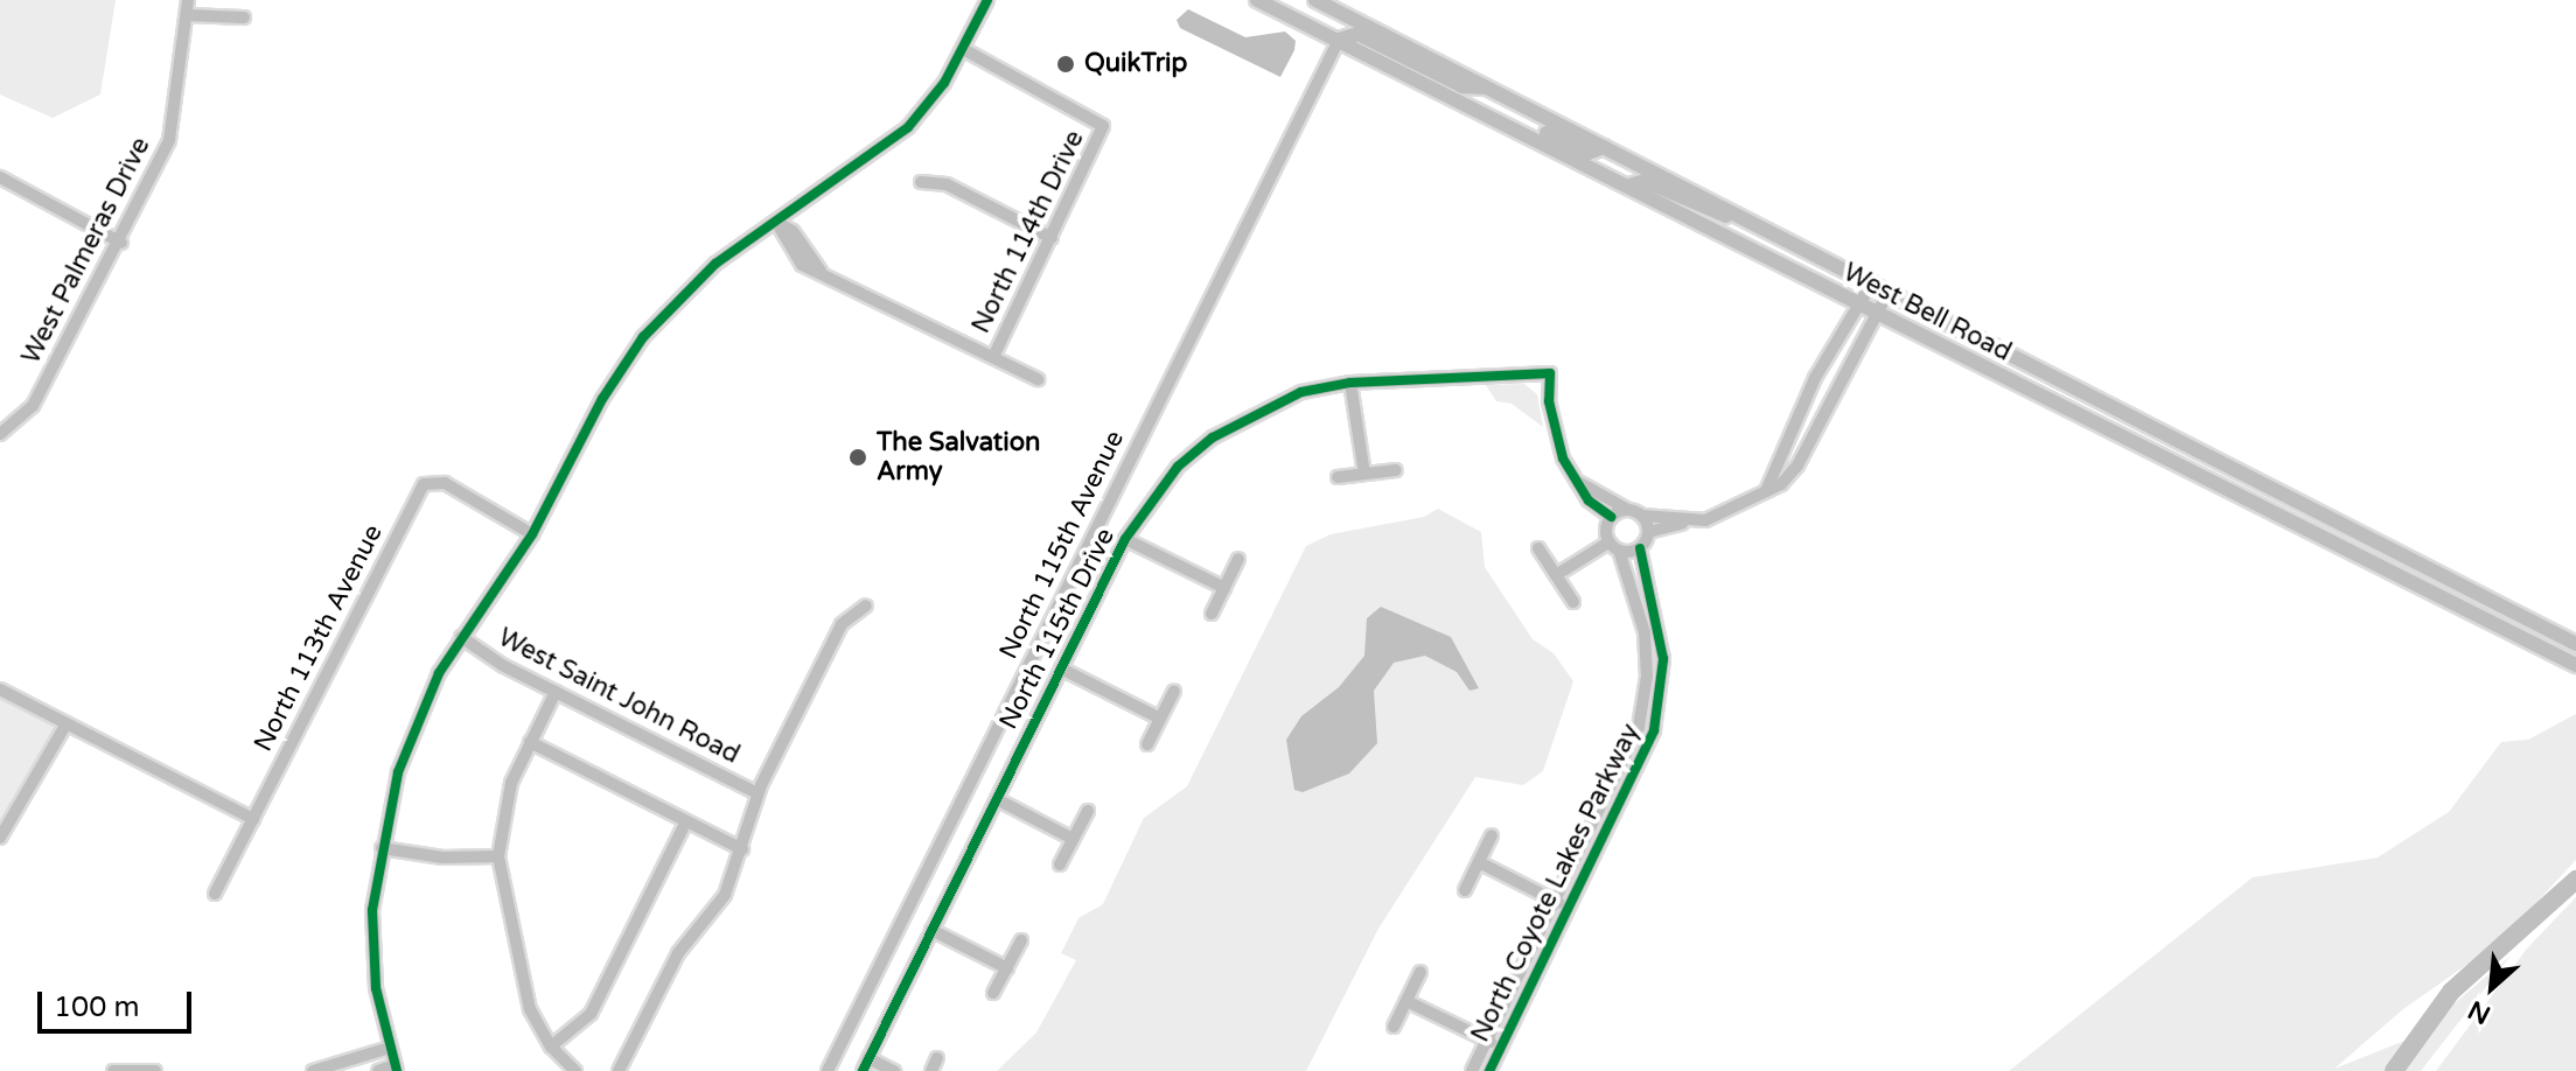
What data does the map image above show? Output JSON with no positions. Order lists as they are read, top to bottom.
{
  "streets": {
    "main road": ["West Bell Road"],
    "street": [
      "North 114th Drive",
      "West Palmeras Drive",
      "North 115th Avenue",
      "North 115th Drive",
      "North 113th Avenue",
      "West Saint John Road",
      "North Coyote Lakes Parkway"
    ]
  },
  "crossings": [
    ["West Bell Road", "North 115th Avenue"]
  ],
  "places": ["QuikTrip", "The Salvation Army"],
  "scale_bar": "100 m",
  "north": "bottom left"
}
